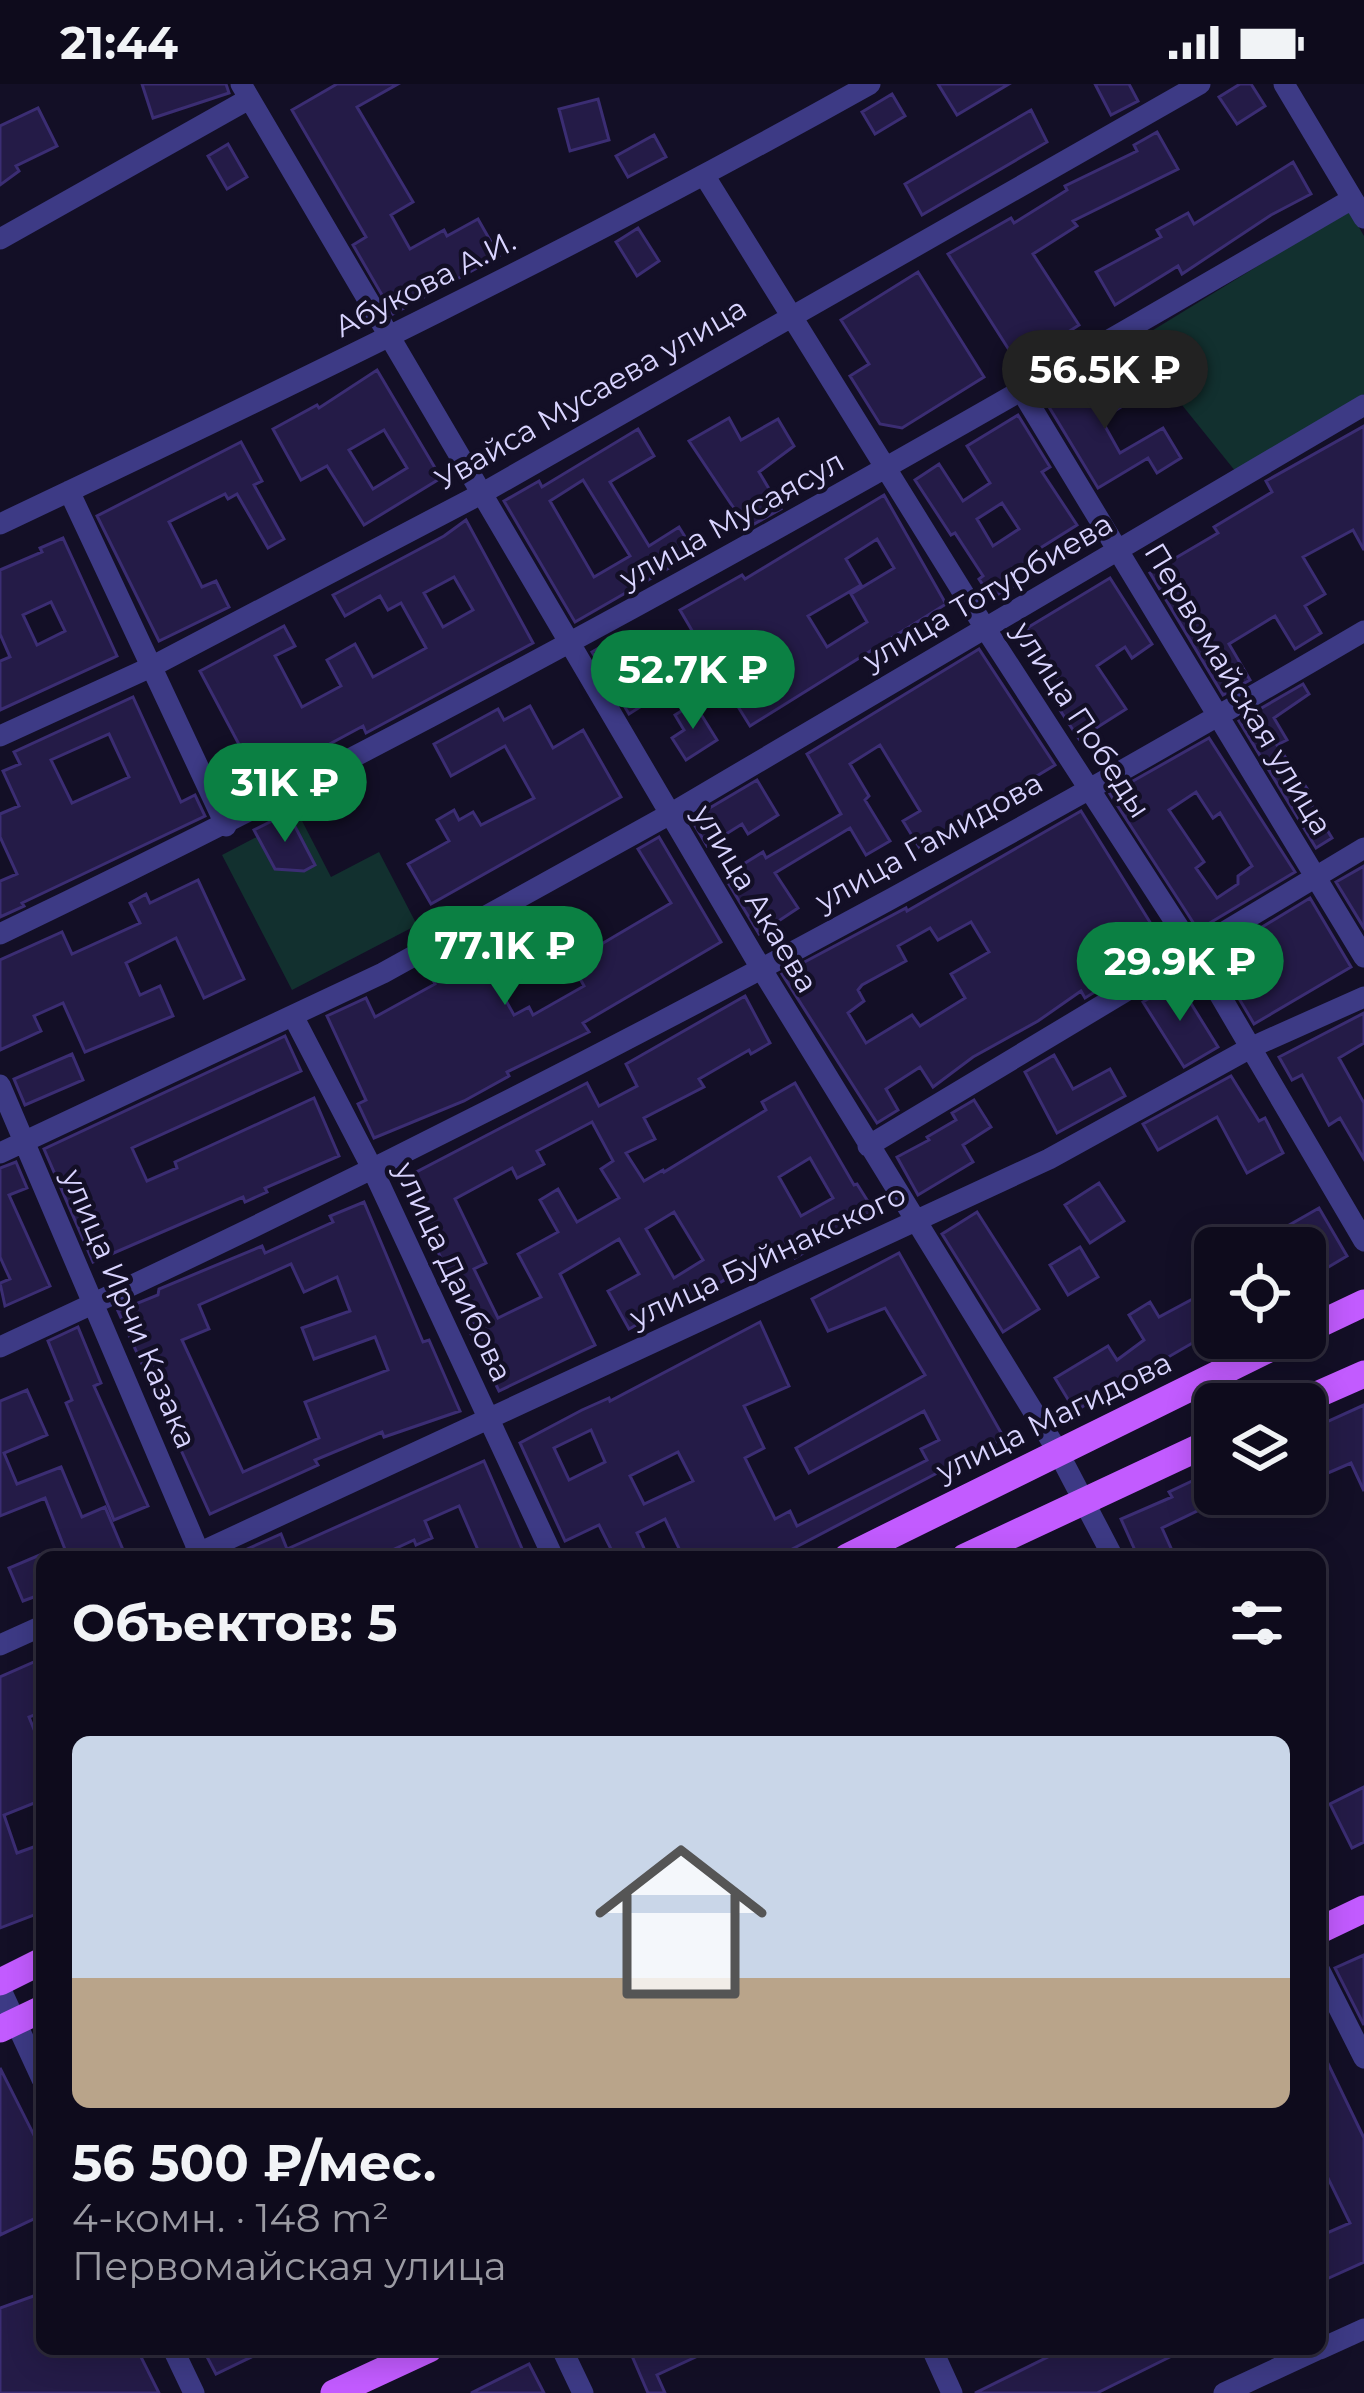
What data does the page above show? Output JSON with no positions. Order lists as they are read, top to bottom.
{
  "streets": {
    "main road": ["улица Магидова"],
    "street": [
      "Абукова А.И.",
      "Увайса Мусаева улица",
      "улица Мусаясул",
      "улица Тотурбиева",
      "Первомайская улица",
      "улица Победы",
      "улица Гамидова",
      "улица Акаева",
      "улица Буйнакского",
      "улица Даибова",
      "улица Ирчи Казака"
    ]
  },
  "crossings": [
    ["Абукова А.И.", "улица Победы"],
    ["Абукова А.И.", "улица Акаева"],
    ["Увайса Мусаева улица", "улица Победы"],
    ["Увайса Мусаева улица", "улица Акаева"],
    ["улица Мусаясул", "Первомайская улица"],
    ["улица Мусаясул", "улица Победы"],
    ["улица Мусаясул", "улица Акаева"],
    ["улица Тотурбиева", "Первомайская улица"],
    ["улица Тотурбиева", "улица Победы"],
    ["улица Тотурбиева", "улица Акаева"],
    ["улица Тотурбиева", "улица Даибова"],
    ["улица Тотурбиева", "улица Ирчи Казака"],
    ["Первомайская улица", "улица Гамидова"],
    ["улица Победы", "улица Гамидова"],
    ["улица Победы", "улица Буйнакского"],
    ["улица Гамидова", "улица Акаева"],
    ["улица Гамидова", "улица Даибова"],
    ["улица Гамидова", "улица Ирчи Казака"],
    ["улица Акаева", "улица Буйнакского"],
    ["улица Акаева", "улица Магидова"],
    ["улица Буйнакского", "улица Даибова"]
  ],
  "page": {
    "status": "21:44",
    "price": [
      "56.5K ₽",
      "52.7K ₽",
      "31K ₽",
      "77.1K ₽",
      "29.9K ₽"
    ],
    "heading": "Объектов: 5",
    "list": [
      {
        "name": "56 500 ₽/мес.",
        "note": "4-комн. · 148 m² · Первомайская улица"
      }
    ]
  }
}
